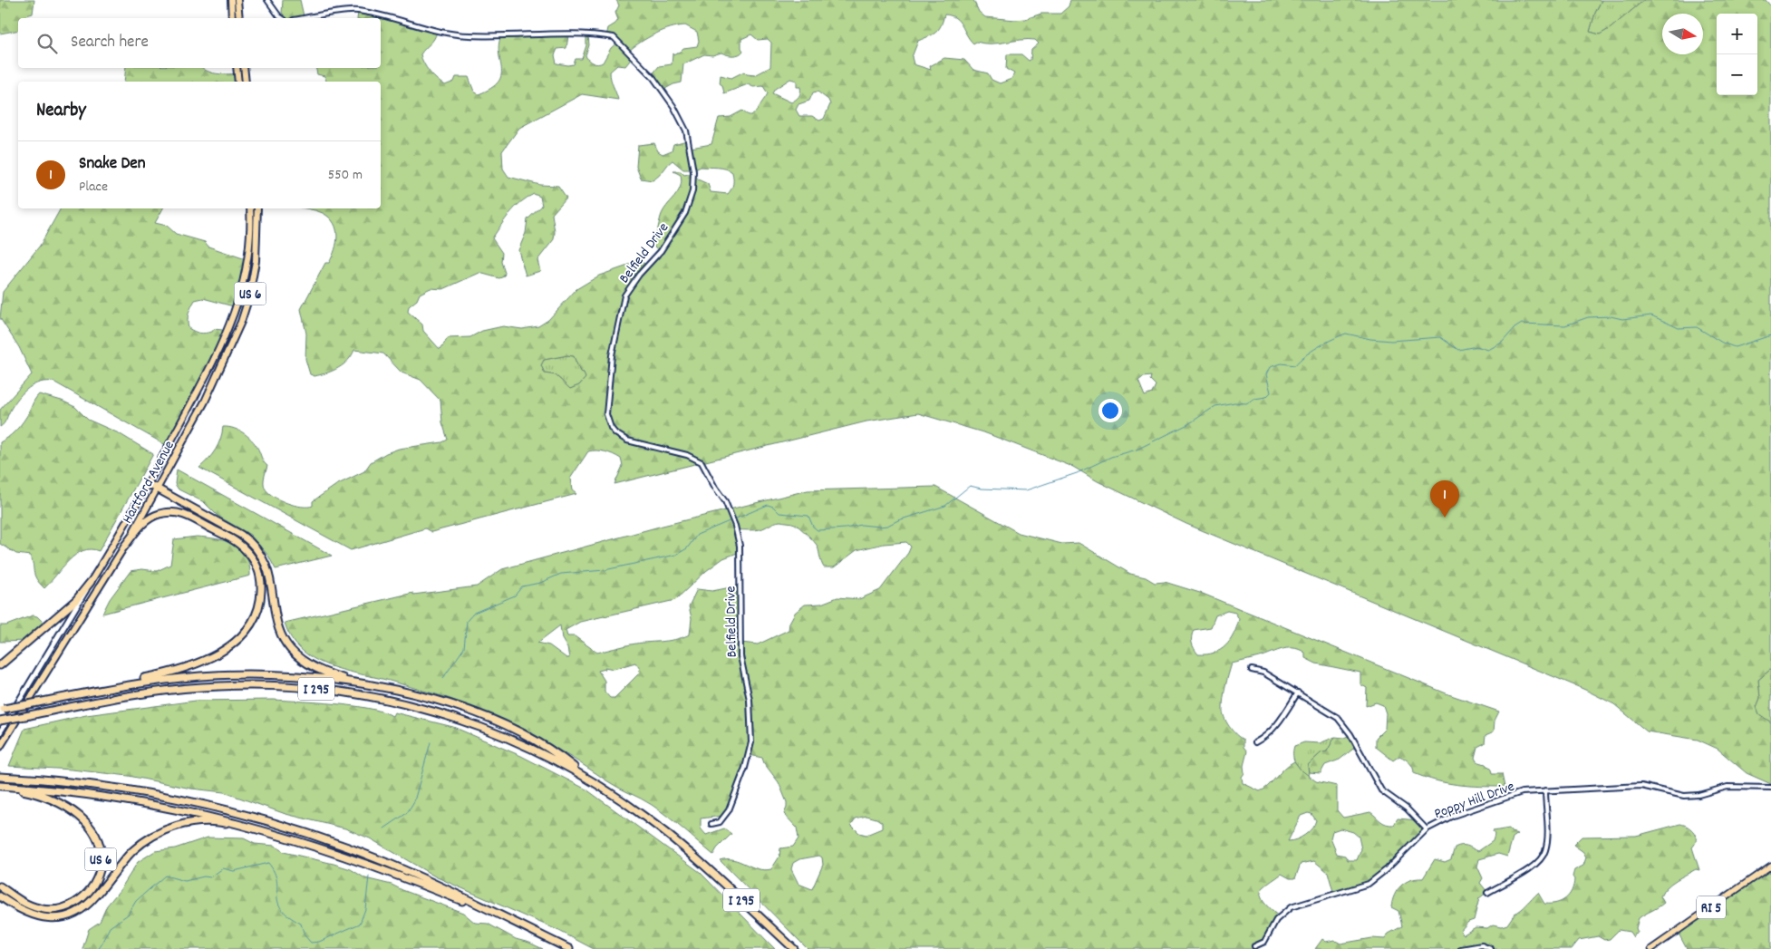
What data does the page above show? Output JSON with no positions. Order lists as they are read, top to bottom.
{
  "streets": {
    "highway": ["US 6", "Hartford Avenue", "I 295"],
    "main road": ["RI 5"],
    "street": ["Belfield Drive", "Poppy Hill Drive"]
  },
  "crossings": [
    ["US 6", "Hartford Avenue"]
  ],
  "north": "right",
  "page": {
    "map_buttons": ["+", "−"],
    "search": "Search here",
    "heading": "Nearby",
    "list": [
      {
        "mark": "1",
        "name": "Snake Den",
        "note": "Place",
        "value": "550 m"
      }
    ],
    "pins": "1"
  }
}
